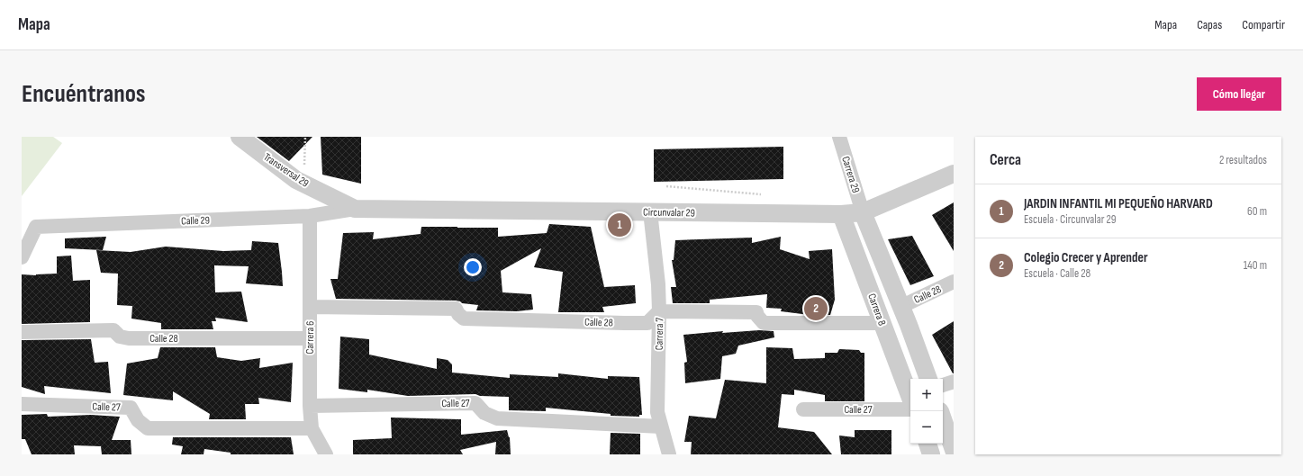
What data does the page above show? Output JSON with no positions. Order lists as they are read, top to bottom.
{
  "streets": {
    "street": [
      "Transversal 29",
      "Carrera 29",
      "Circunvalar 29",
      "Calle 29",
      "Calle 28",
      "Carrera 8",
      "Carrera 7",
      "Carrera 6",
      "Calle 27"
    ]
  },
  "crossings": [
    ["Transversal 29", "Circunvalar 29"],
    ["Transversal 29", "Calle 29"],
    ["Carrera 29", "Circunvalar 29"],
    ["Carrera 29", "Carrera 8"],
    ["Circunvalar 29", "Calle 29"],
    ["Circunvalar 29", "Carrera 8"],
    ["Circunvalar 29", "Carrera 7"],
    ["Calle 29", "Carrera 6"],
    ["Calle 28", "Carrera 8"],
    ["Calle 28", "Carrera 7"],
    ["Calle 28", "Carrera 6"],
    ["Carrera 7", "Calle 27"],
    ["Carrera 6", "Calle 27"]
  ],
  "page": {
    "header": "Mapa",
    "nav": ["Mapa", "Capas", "Compartir"],
    "buttons": "Cómo llegar",
    "title": "Encuéntranos",
    "heading": ["Cerca", "2 resultados"],
    "list": [
      {
        "mark": "1",
        "name": "JARDIN INFANTIL MI PEQUEÑO HARVARD",
        "note": "Escuela · Circunvalar 29",
        "value": "60 m"
      },
      {
        "mark": "2",
        "name": "Colegio Crecer y Aprender",
        "note": "Escuela · Calle 28",
        "value": "140 m"
      }
    ],
    "pins": ["1", "2"],
    "map_buttons": ["+", "−"]
  }
}
